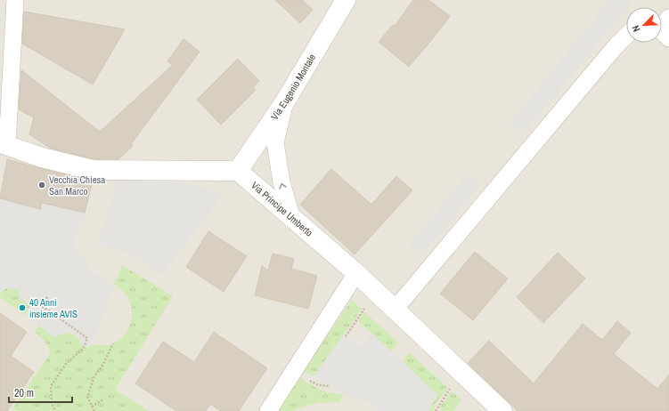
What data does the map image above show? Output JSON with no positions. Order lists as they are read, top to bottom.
{
  "streets": {
    "street": ["Via Eugenio Montale", "Via Principe Umberto"]
  },
  "crossings": [
    ["Via Eugenio Montale", "Via Principe Umberto"]
  ],
  "places": ["Vecchia Chiesa San Marco", "40 Anni insieme AVIS"],
  "scale_bar": "20 m",
  "north": "bottom left"
}
